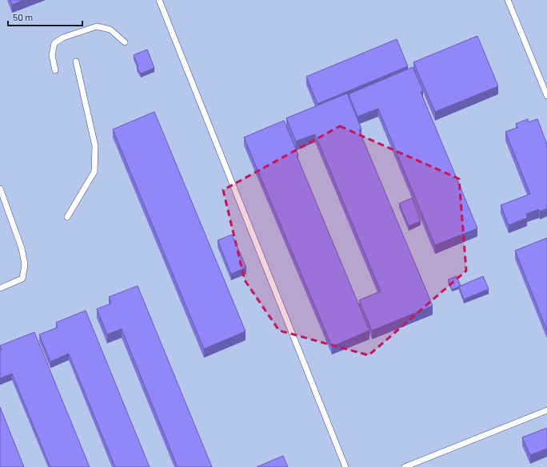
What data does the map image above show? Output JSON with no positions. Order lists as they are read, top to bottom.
{
  "scale_bar": "50 m"
}
